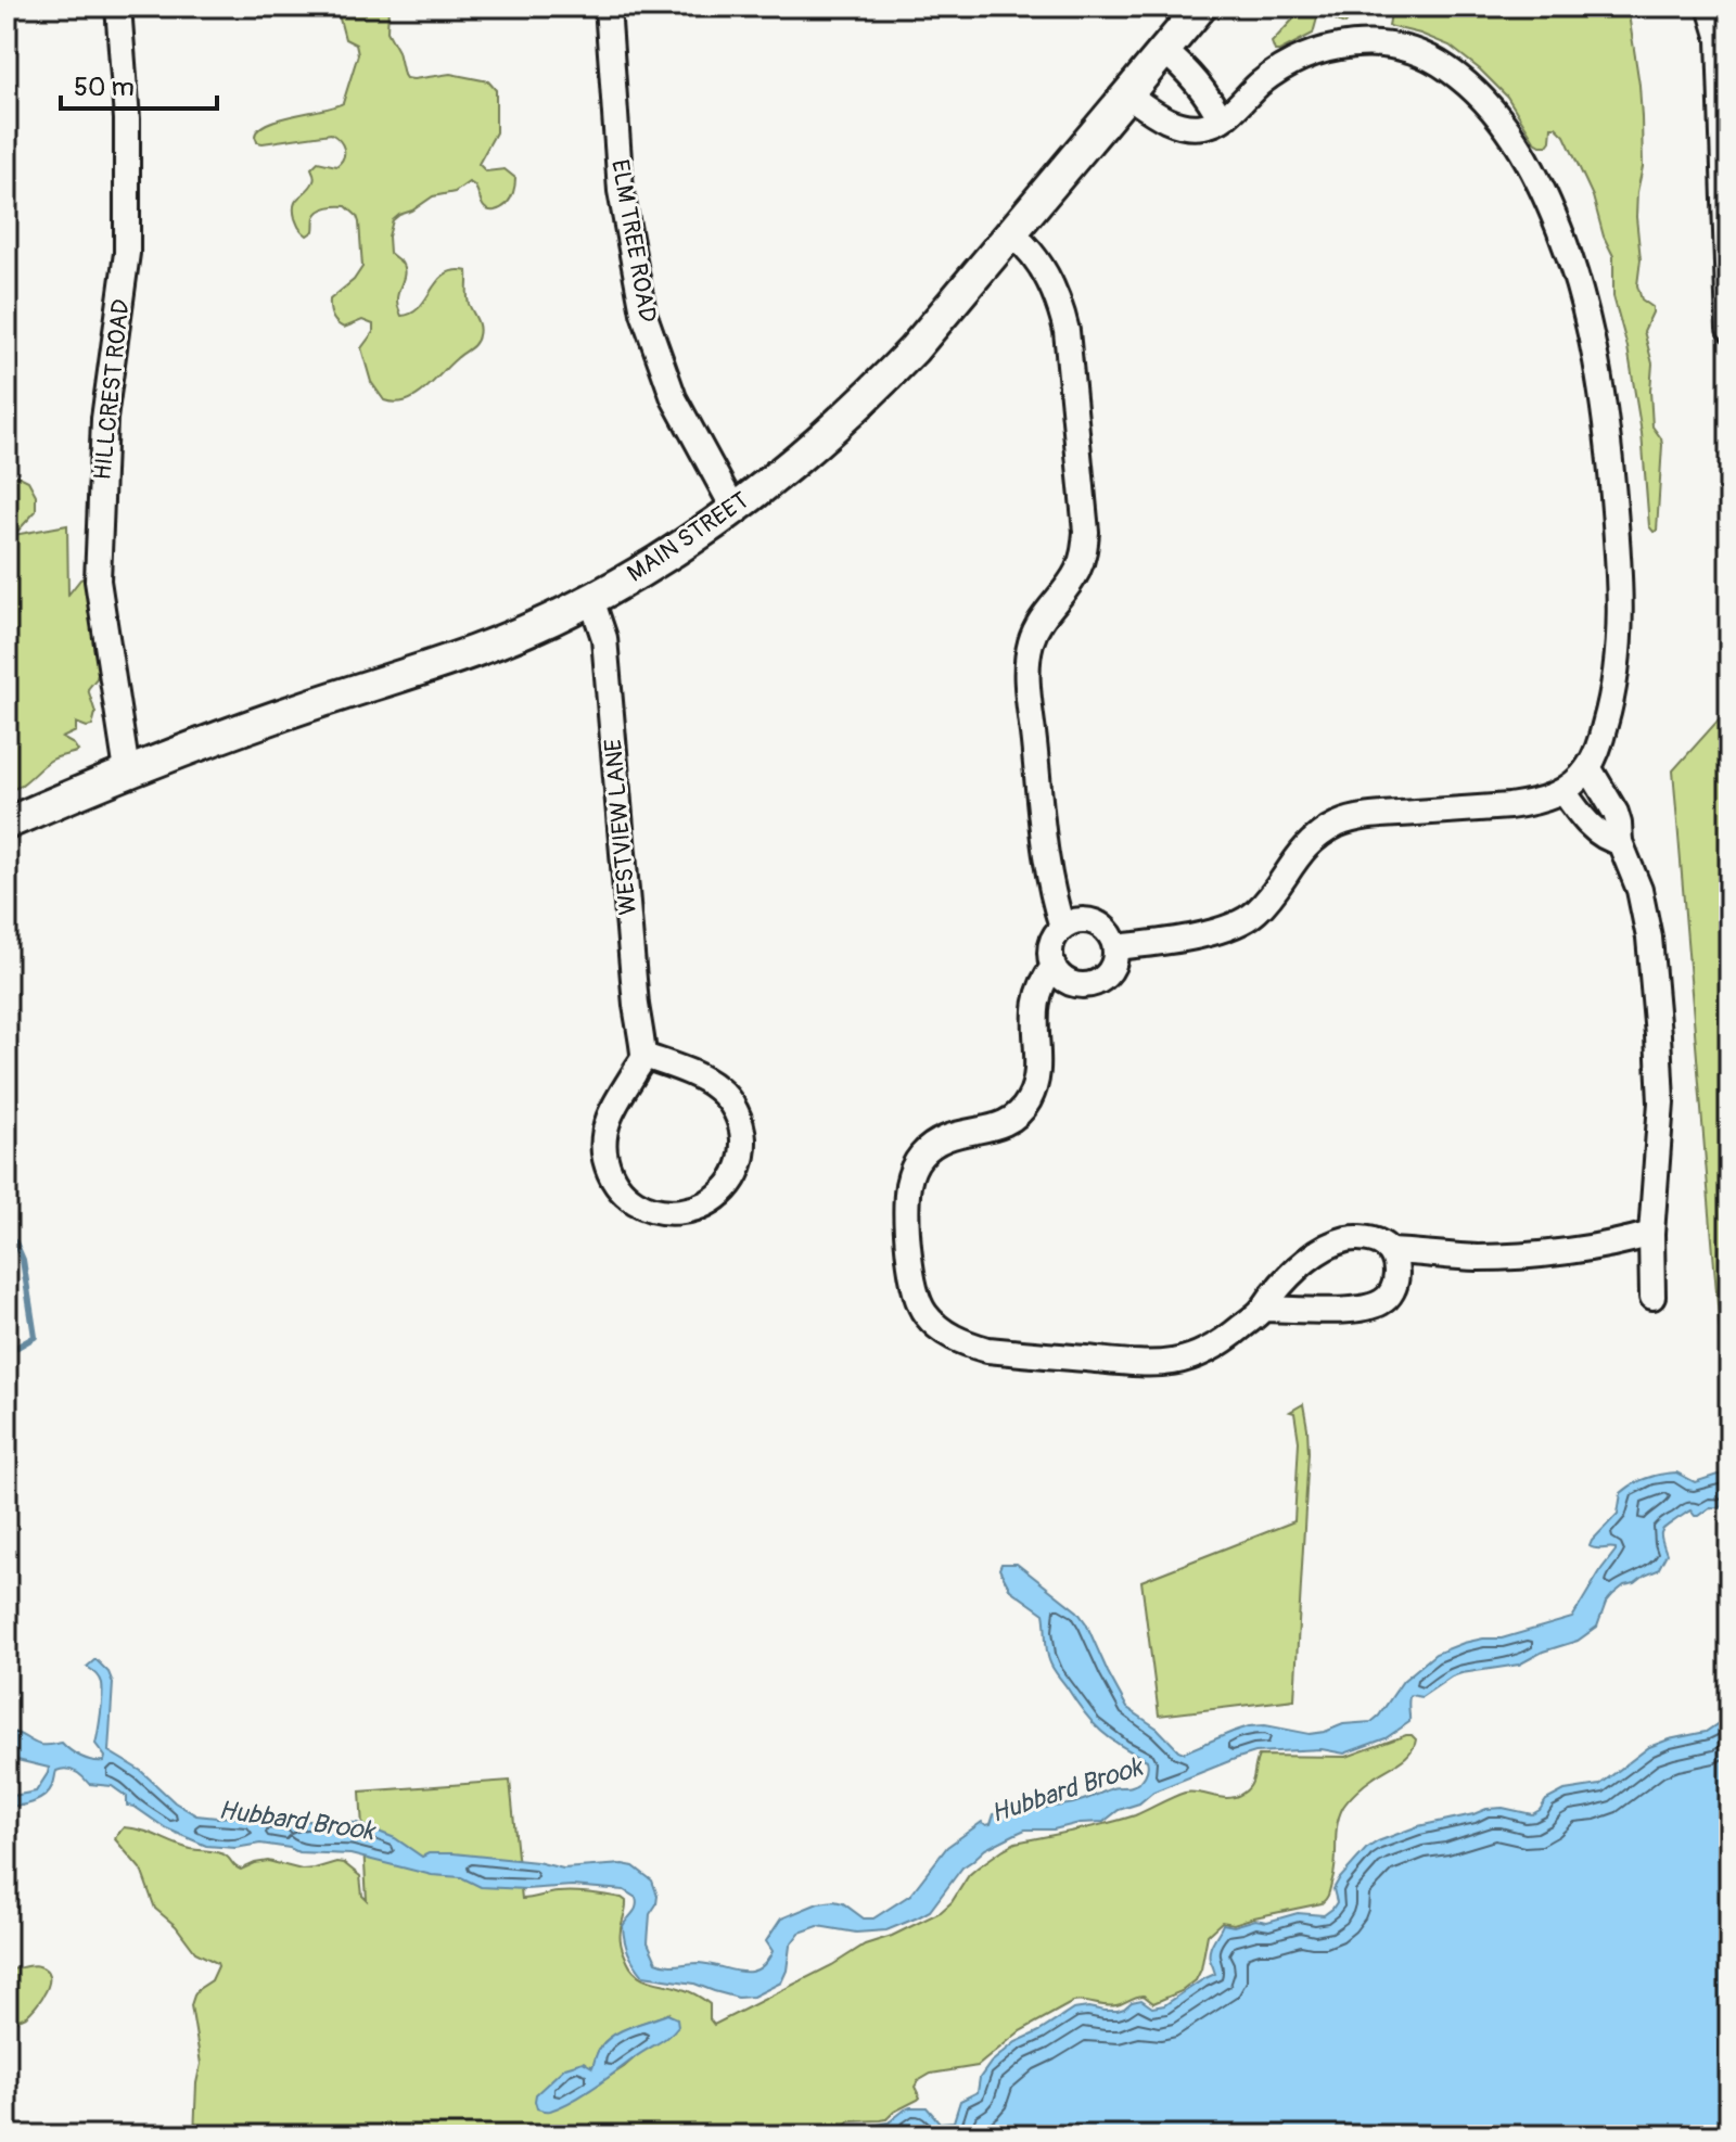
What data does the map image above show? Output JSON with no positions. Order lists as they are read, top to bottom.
{
  "streets": {
    "main road": ["MAIN STREET"],
    "street": ["ELM TREE ROAD", "HILLCREST ROAD", "WESTVIEW LANE"]
  },
  "crossings": [
    ["ELM TREE ROAD", "MAIN STREET"],
    ["HILLCREST ROAD", "MAIN STREET"],
    ["MAIN STREET", "WESTVIEW LANE"]
  ],
  "water": ["Hubbard Brook"],
  "scale_bar": "50 m"
}
